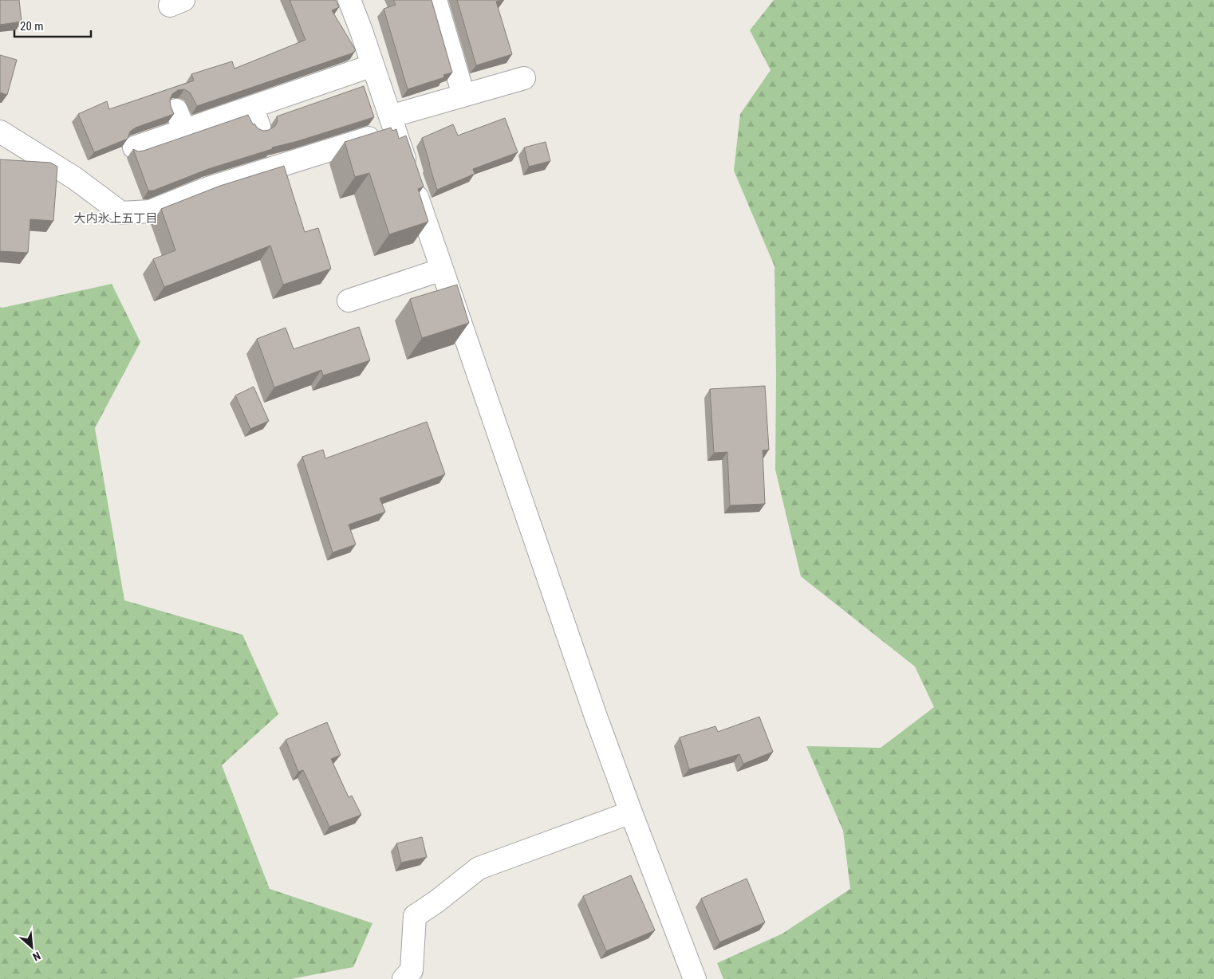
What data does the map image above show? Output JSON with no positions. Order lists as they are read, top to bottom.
{
  "districts": ["大内氷上五丁目"],
  "scale_bar": "20 m",
  "north": "bottom right"
}
